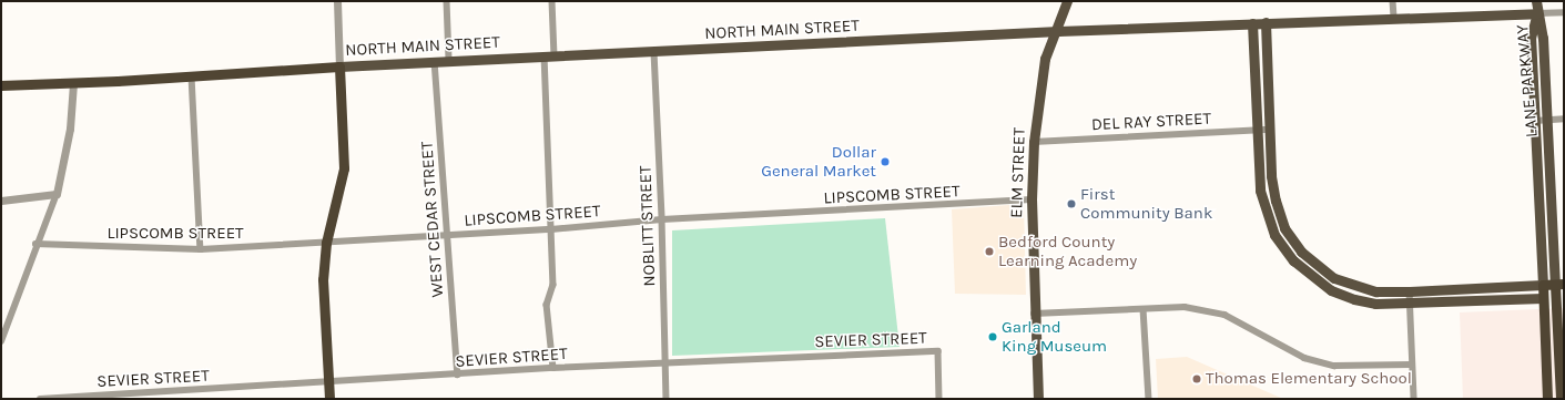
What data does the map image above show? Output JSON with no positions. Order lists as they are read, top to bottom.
{
  "streets": {
    "highway": ["NORTH MAIN STREET", "LANE PARKWAY"],
    "main road": ["ELM STREET"],
    "street": [
      "DEL RAY STREET",
      "LIPSCOMB STREET",
      "WEST CEDAR STREET",
      "NOBLITT STREET",
      "SEVIER STREET"
    ]
  },
  "crossings": [
    ["NORTH MAIN STREET", "LANE PARKWAY"],
    ["NORTH MAIN STREET", "ELM STREET"],
    ["NORTH MAIN STREET", "WEST CEDAR STREET"],
    ["NORTH MAIN STREET", "NOBLITT STREET"],
    ["DEL RAY STREET", "ELM STREET"],
    ["ELM STREET", "LIPSCOMB STREET"],
    ["LIPSCOMB STREET", "WEST CEDAR STREET"],
    ["LIPSCOMB STREET", "NOBLITT STREET"],
    ["WEST CEDAR STREET", "SEVIER STREET"],
    ["NOBLITT STREET", "SEVIER STREET"]
  ],
  "places": [
    "Dollar General Market",
    "First Community Bank",
    "Bedford County Learning Academy",
    "Garland King Museum",
    "Thomas Elementary School"
  ]
}
